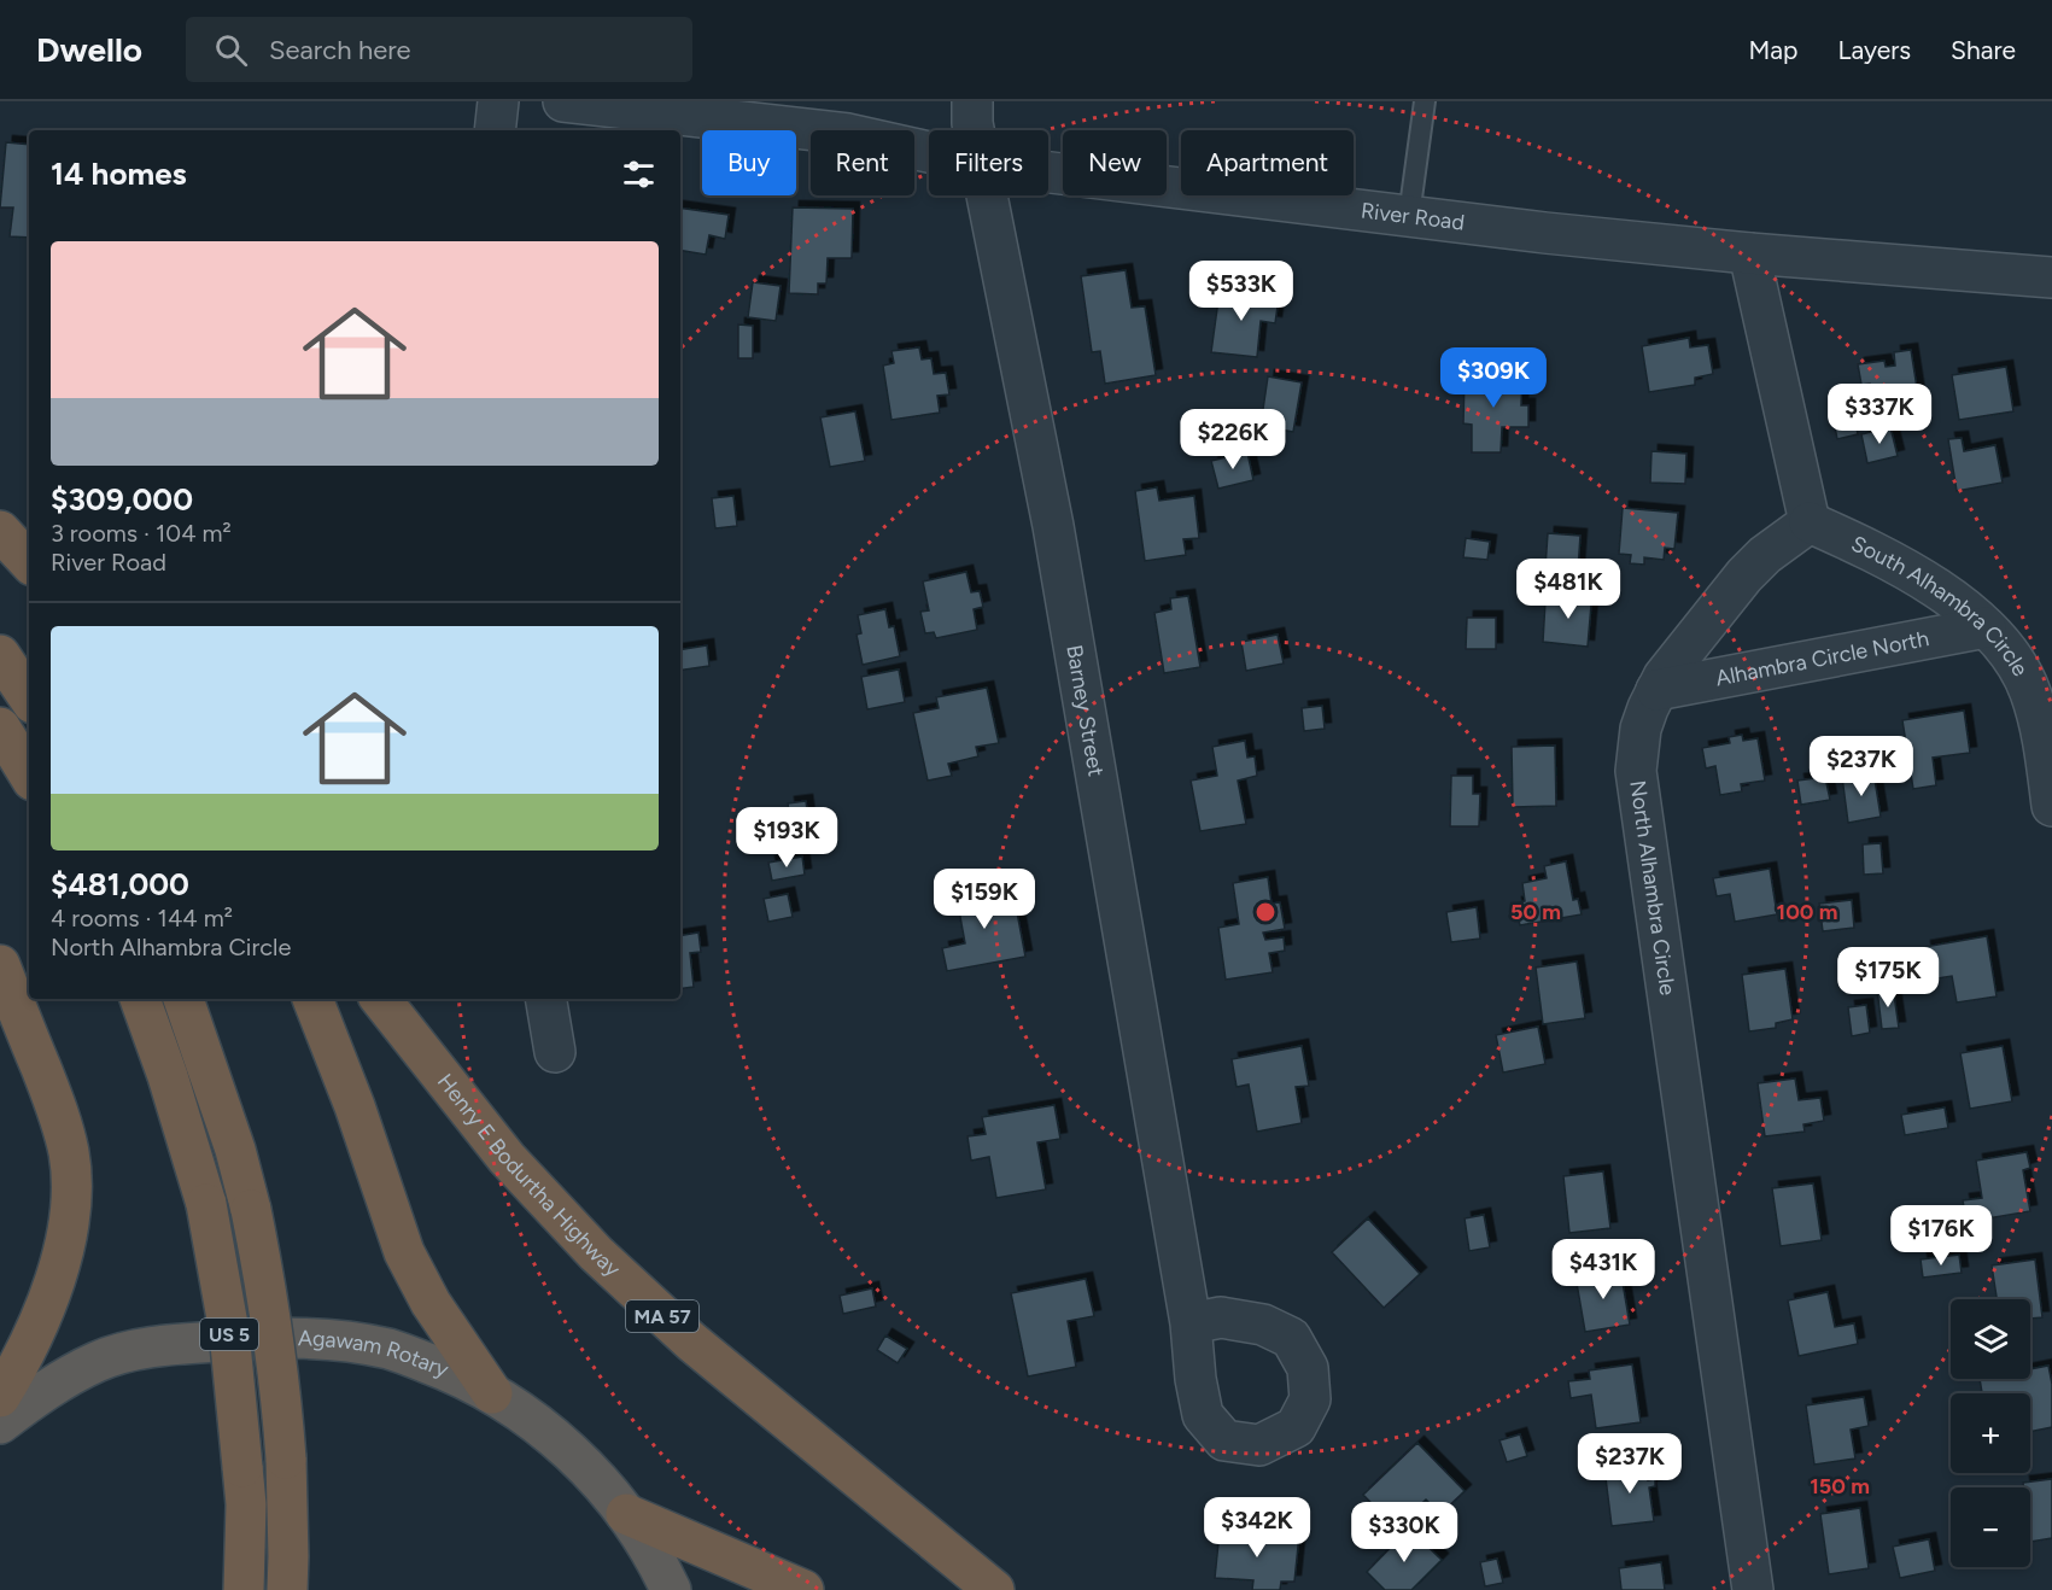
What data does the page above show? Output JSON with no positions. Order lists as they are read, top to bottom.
{
  "streets": {
    "highway": [
      "Henry E Bodurtha Highway",
      "MA 57",
      "US 5",
      "Agawam Rotary"
    ],
    "street": [
      "River Road",
      "South Alhambra Circle",
      "Alhambra Circle North",
      "Barney Street",
      "North Alhambra Circle"
    ]
  },
  "crossings": [
    ["South Alhambra Circle", "Alhambra Circle North"],
    ["South Alhambra Circle", "North Alhambra Circle"],
    ["Alhambra Circle North", "North Alhambra Circle"]
  ],
  "page": {
    "header": "Dwello",
    "search": "Search here",
    "nav": ["Map", "Layers", "Share"],
    "chip": [
      "Buy",
      "Rent",
      "Filters",
      "New",
      "Apartment"
    ],
    "heading": "14 homes",
    "list": [
      {
        "name": "$309,000",
        "note": "3 rooms · 104 m² · River Road"
      },
      {
        "name": "$481,000",
        "note": "4 rooms · 144 m² · North Alhambra Circle"
      }
    ],
    "price": [
      "$533K",
      "$309K",
      "$337K",
      "$226K",
      "$481K",
      "$237K",
      "$193K",
      "$159K",
      "$175K",
      "$176K",
      "$431K",
      "$237K",
      "$342K",
      "$330K"
    ],
    "map_buttons": ["+", "−"]
  },
  "rings": ["50 m", "100 m", "150 m"]
}
